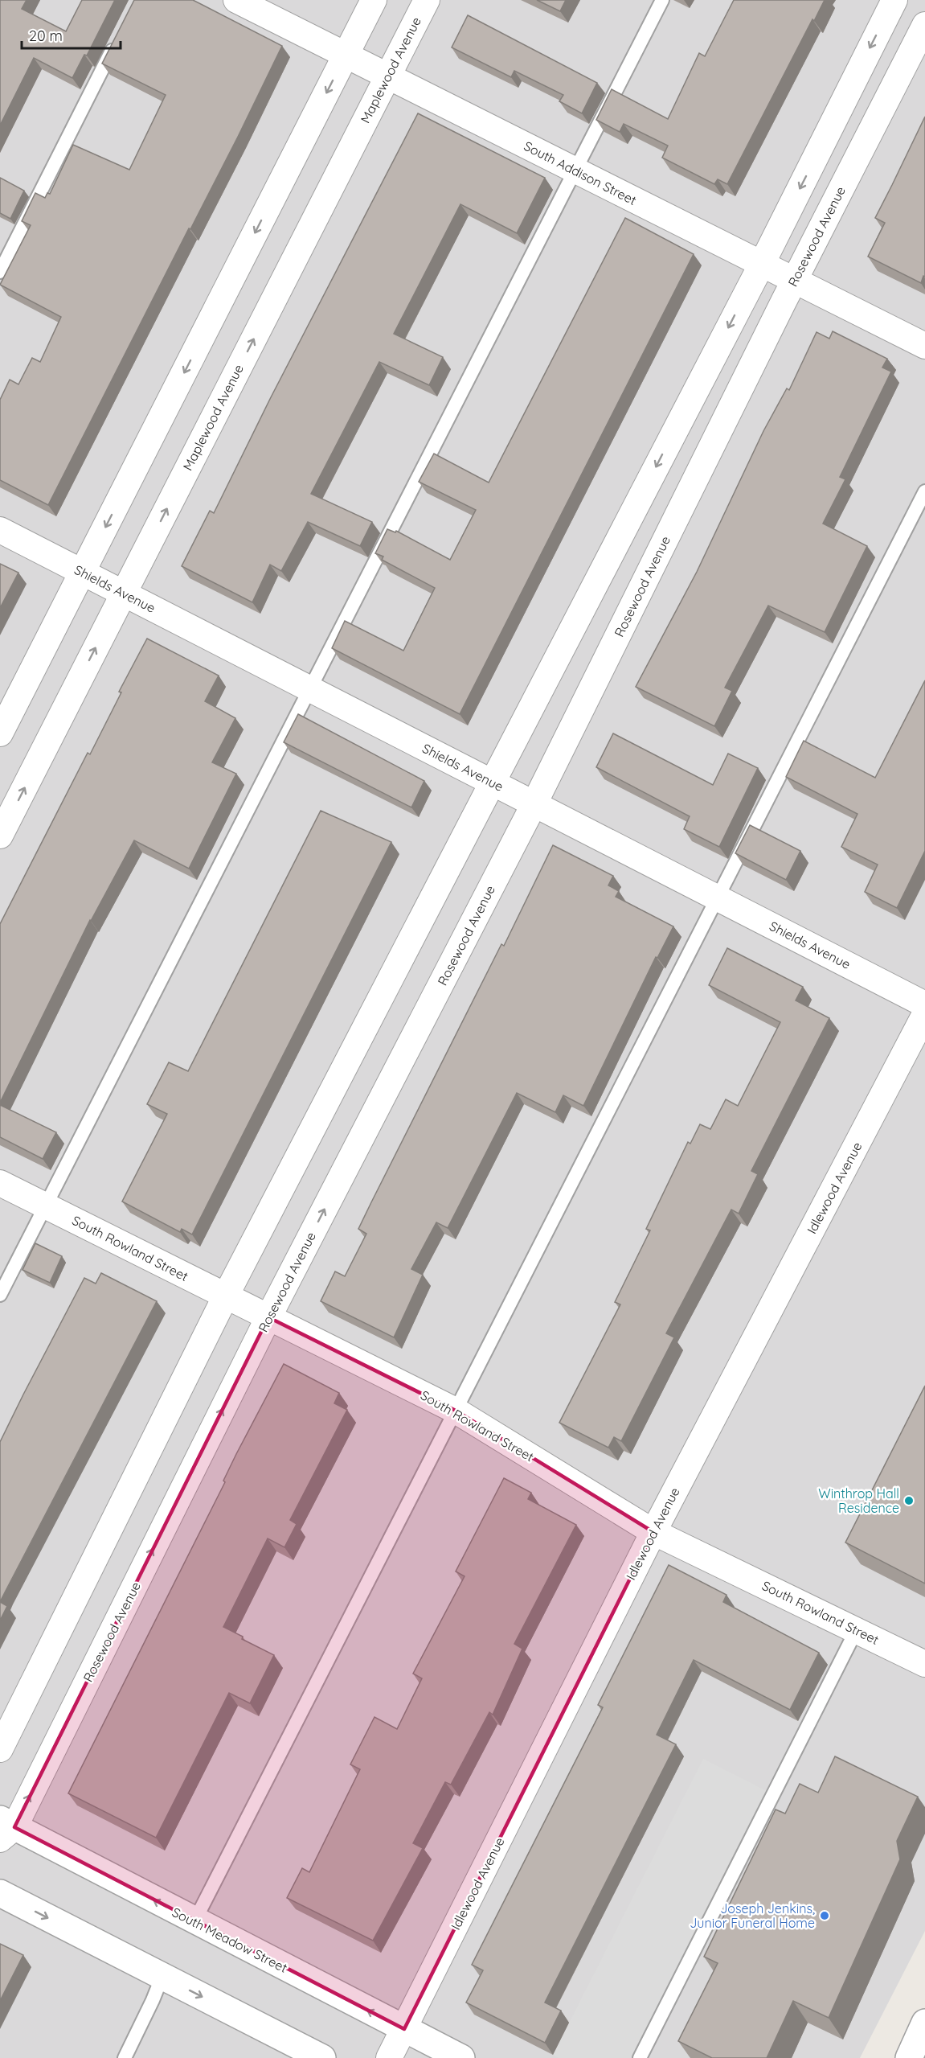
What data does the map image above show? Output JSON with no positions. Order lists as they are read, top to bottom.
{
  "streets": {
    "street": [
      "Maplewood Avenue",
      "South Addison Street",
      "Rosewood Avenue",
      "Shields Avenue",
      "Idlewood Avenue",
      "South Rowland Street",
      "South Meadow Street"
    ]
  },
  "crossings": [
    ["Maplewood Avenue", "South Addison Street"],
    ["Maplewood Avenue", "Shields Avenue"],
    ["South Addison Street", "Rosewood Avenue"],
    ["Rosewood Avenue", "Shields Avenue"],
    ["Rosewood Avenue", "South Rowland Street"],
    ["Rosewood Avenue", "South Meadow Street"],
    ["Idlewood Avenue", "South Rowland Street"],
    ["Idlewood Avenue", "South Meadow Street"]
  ],
  "places": ["Winthrop Hall Residence", "Joseph Jenkins, Junior Funeral Home"],
  "scale_bar": "20 m"
}
